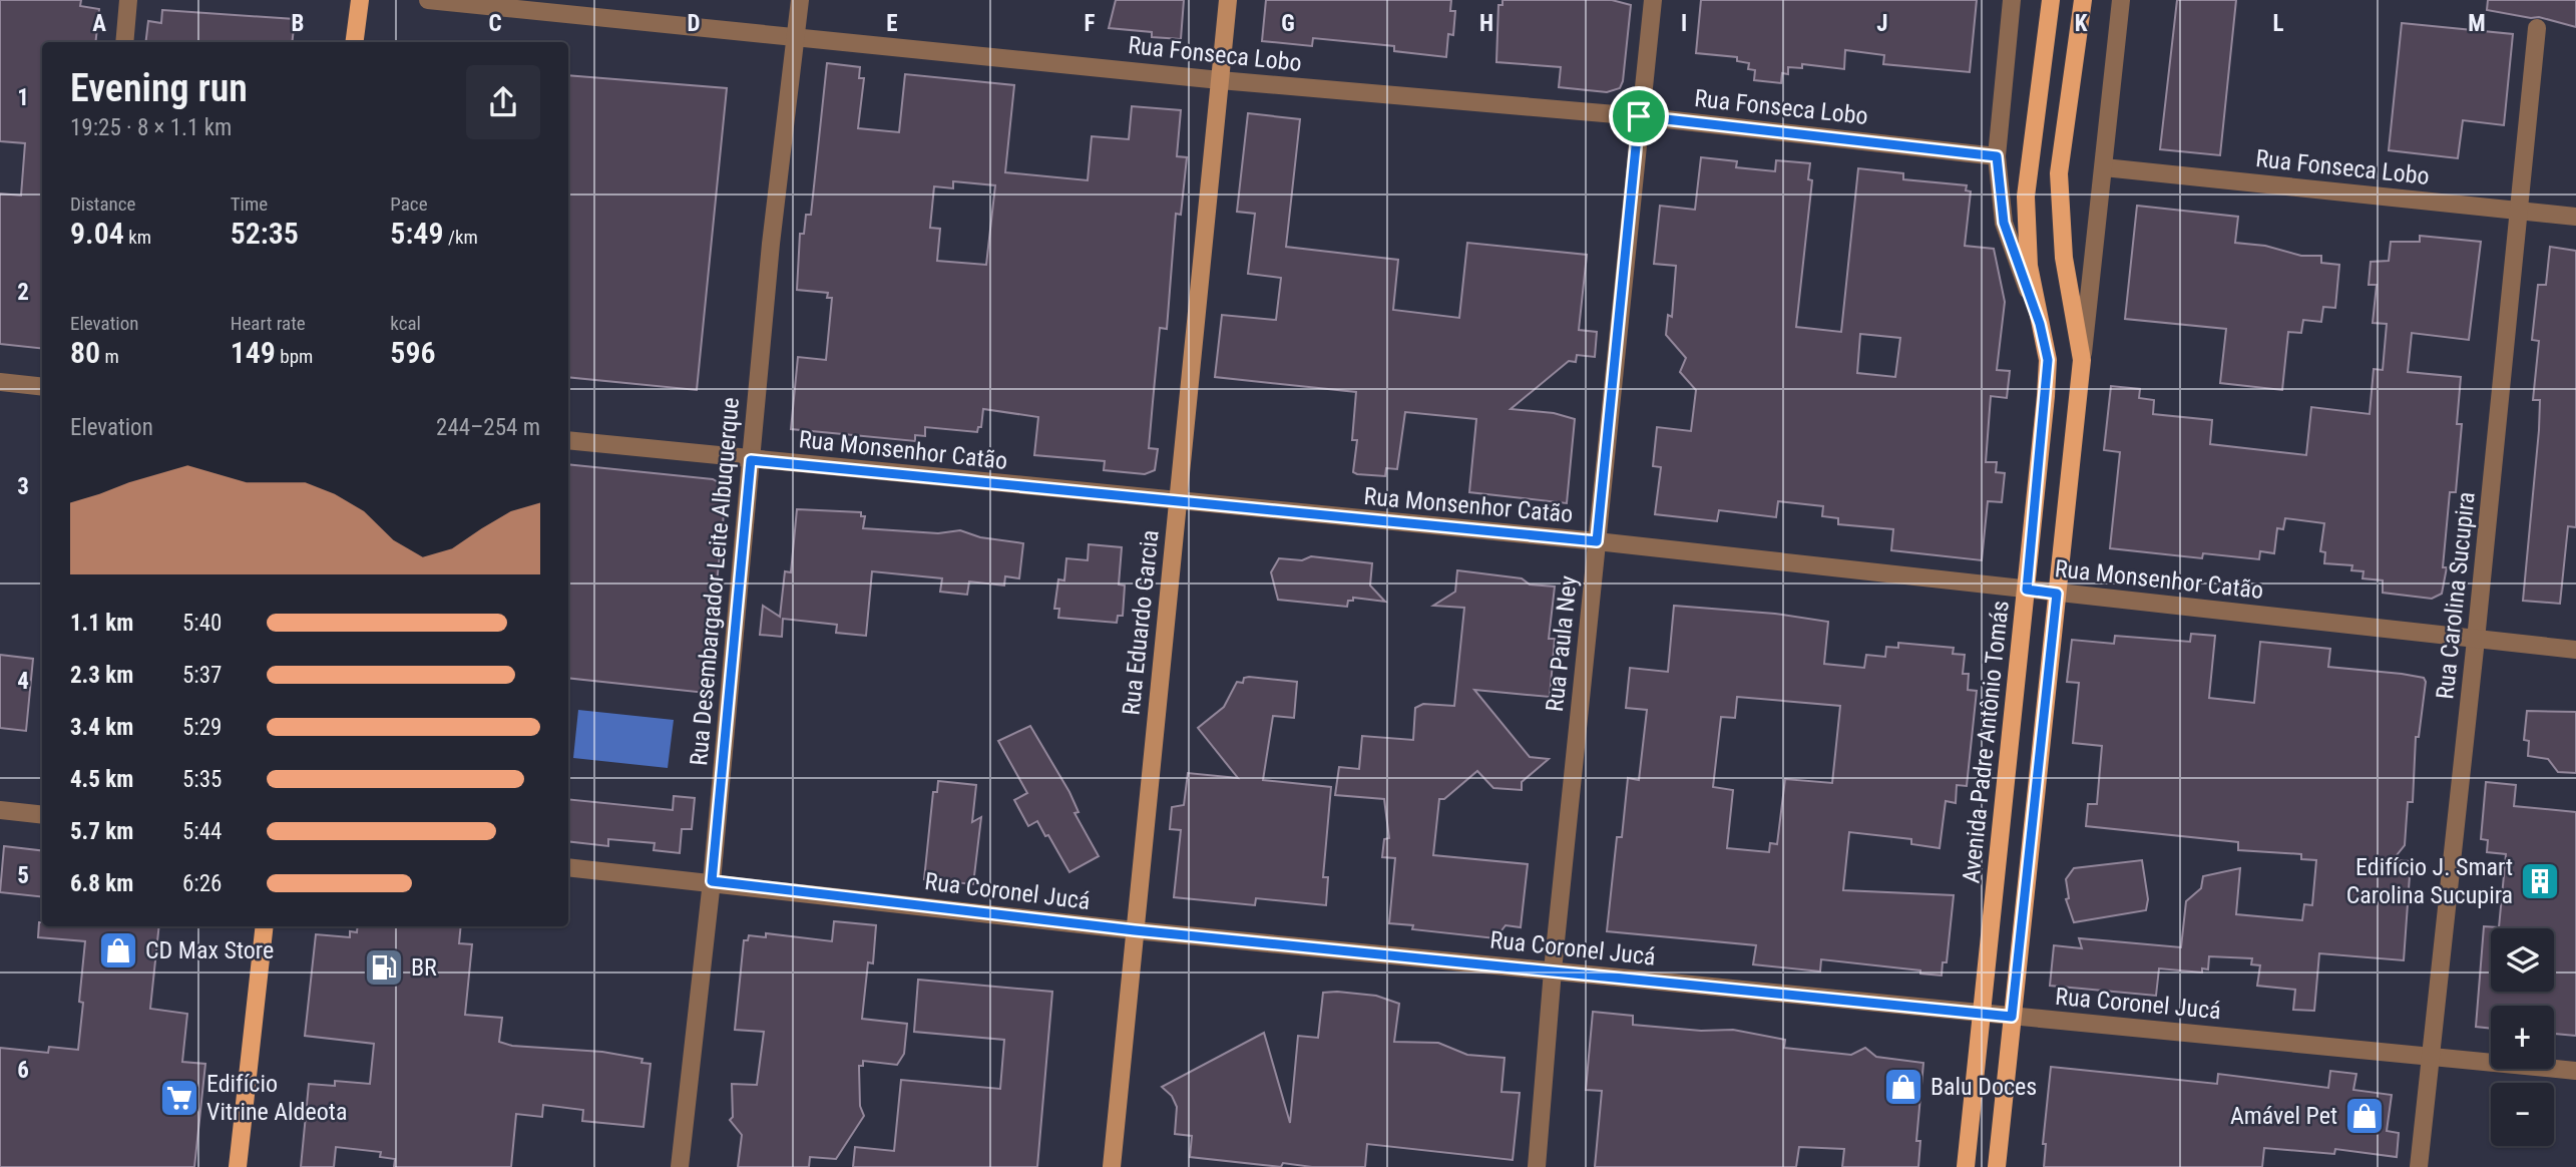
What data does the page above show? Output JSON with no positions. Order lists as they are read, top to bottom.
{
  "streets": {
    "main road": ["Rua Eduardo Garcia", "Avenida Padre Antônio Tomás"],
    "street": [
      "Rua Fonseca Lobo",
      "Rua Monsenhor Catão",
      "Rua Desembargador Leite Albuquerque",
      "Rua Carolina Sucupira",
      "Rua Paula Ney",
      "Rua Coronel Jucá"
    ]
  },
  "crossings": [
    ["Rua Fonseca Lobo", "Rua Desembargador Leite Albuquerque"],
    ["Rua Fonseca Lobo", "Rua Carolina Sucupira"],
    ["Rua Fonseca Lobo", "Rua Eduardo Garcia"],
    ["Rua Fonseca Lobo", "Rua Paula Ney"],
    ["Rua Fonseca Lobo", "Avenida Padre Antônio Tomás"],
    ["Rua Monsenhor Catão", "Rua Desembargador Leite Albuquerque"],
    ["Rua Monsenhor Catão", "Rua Carolina Sucupira"],
    ["Rua Monsenhor Catão", "Rua Eduardo Garcia"],
    ["Rua Monsenhor Catão", "Rua Paula Ney"],
    ["Rua Monsenhor Catão", "Avenida Padre Antônio Tomás"],
    ["Rua Desembargador Leite Albuquerque", "Rua Coronel Jucá"],
    ["Rua Carolina Sucupira", "Rua Coronel Jucá"],
    ["Rua Eduardo Garcia", "Rua Coronel Jucá"],
    ["Rua Paula Ney", "Rua Coronel Jucá"],
    ["Avenida Padre Antônio Tomás", "Rua Coronel Jucá"]
  ],
  "places": {
    "building": ["Edifício J. Smart Carolina Sucupira"],
    "shop": ["CD Max Store", "Balu Doces", "Amável Pet"],
    "fuel station": ["BR"],
    "supermarket": ["Edifício Vitrine Aldeota"]
  },
  "page": {
    "heading": ["Evening run", "19:25 · 8 × 1.1 km"],
    "stats": [
      ["Distance", "9.04 km"],
      ["Time", "52:35"],
      ["Pace", "5:49 /km"],
      ["Elevation", "80 m"],
      ["Heart rate", "149 bpm"],
      ["kcal", "596"]
    ],
    "chart": ["Elevation", "244–254 m"],
    "list": [
      {
        "name": "1.1 km",
        "note": "5:40"
      },
      {
        "name": "2.3 km",
        "note": "5:37"
      },
      {
        "name": "3.4 km",
        "note": "5:29"
      },
      {
        "name": "4.5 km",
        "note": "5:35"
      },
      {
        "name": "5.7 km",
        "note": "5:44"
      },
      {
        "name": "6.8 km",
        "note": "6:26"
      }
    ],
    "map_buttons": ["+", "−"]
  },
  "grid": {
    "columns": [
      "A",
      "B",
      "C",
      "D",
      "E",
      "F",
      "G",
      "H",
      "I",
      "J",
      "K",
      "L",
      "M"
    ],
    "rows": [
      "1",
      "2",
      "3",
      "4",
      "5",
      "6"
    ]
  }
}
